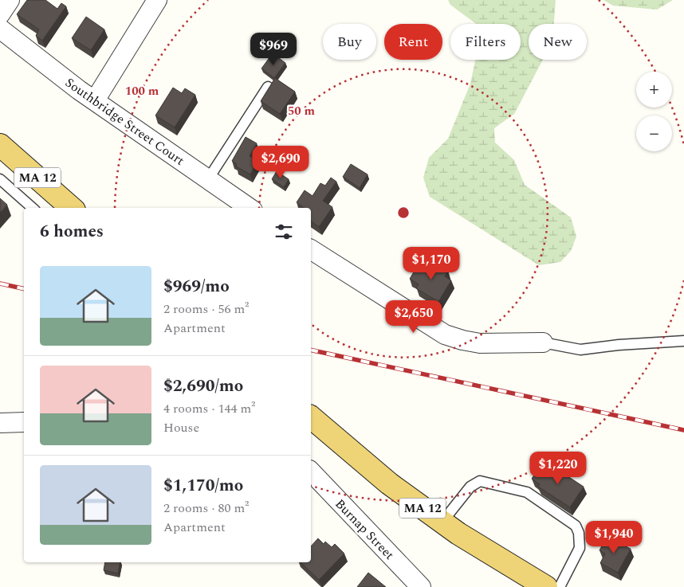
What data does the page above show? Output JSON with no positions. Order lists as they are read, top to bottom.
{
  "streets": {
    "main road": ["MA 12"],
    "street": ["Southbridge Street Court", "Burnap Street"]
  },
  "page": {
    "chip": [
      "Buy",
      "Rent",
      "Filters",
      "New"
    ],
    "price": [
      "$969",
      "$2,690",
      "$1,170",
      "$2,650",
      "$1,220",
      "$1,940"
    ],
    "map_buttons": ["+", "−"],
    "heading": "6 homes",
    "list": [
      {
        "name": "$969/mo",
        "note": "2 rooms · 56 m² · Apartment"
      },
      {
        "name": "$2,690/mo",
        "note": "4 rooms · 144 m² · House"
      },
      {
        "name": "$1,170/mo",
        "note": "2 rooms · 80 m² · Apartment"
      }
    ]
  },
  "rings": ["100 m", "50 m"]
}
